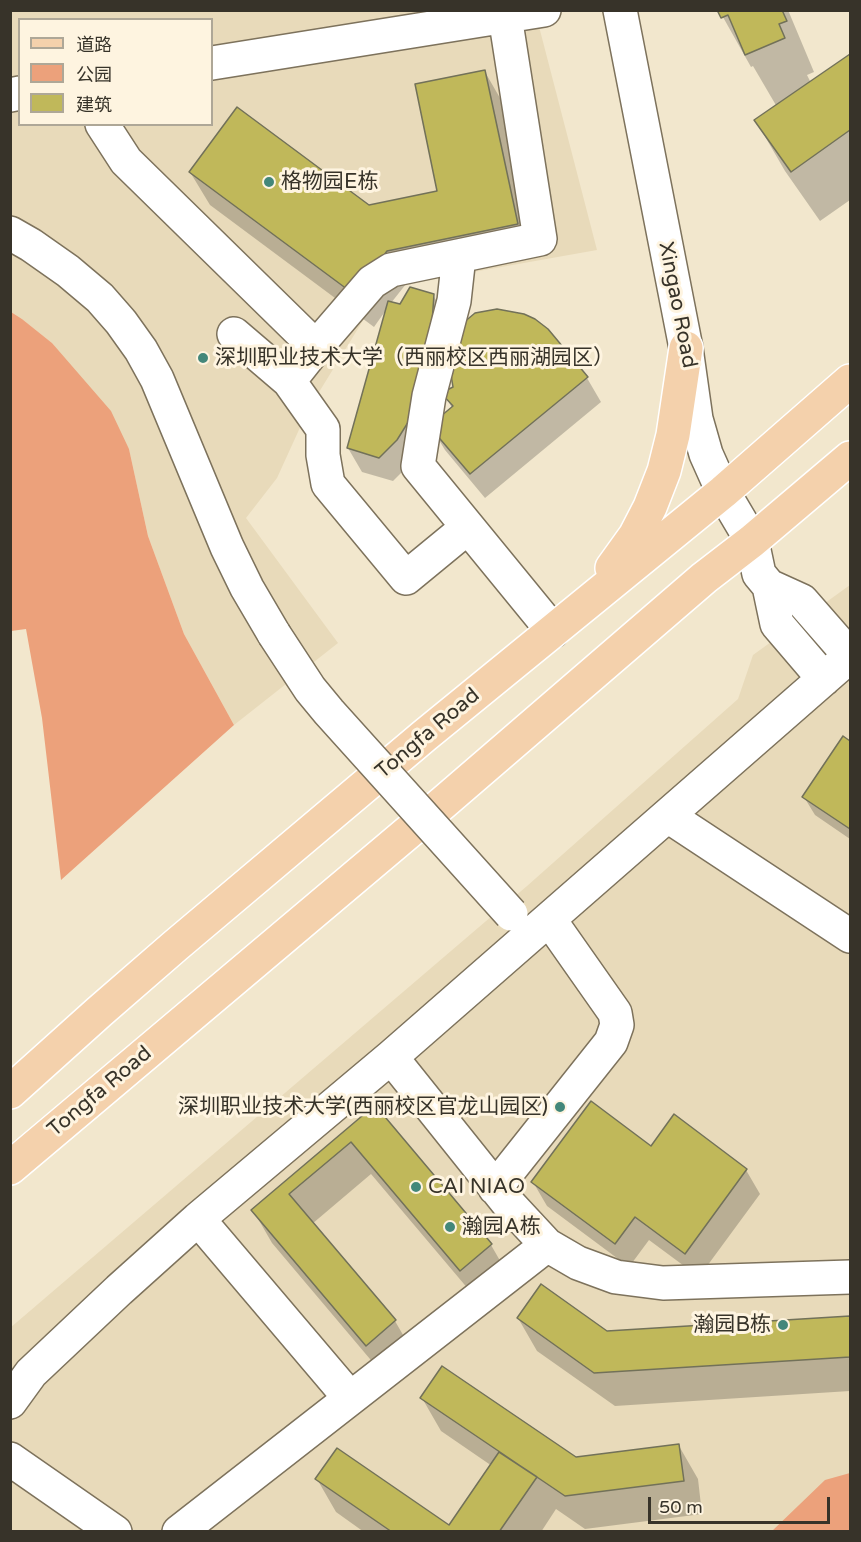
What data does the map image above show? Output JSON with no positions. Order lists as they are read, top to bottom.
{
  "streets": {
    "main road": ["Tongfa Road"],
    "street": ["Xingao Road"]
  },
  "crossings": [
    ["Xingao Road", "Tongfa Road"]
  ],
  "places": [
    "格物园E栋",
    "深圳职业技术大学（西丽校区西丽湖园区）",
    "深圳职业技术大学(西丽校区官龙山园区)",
    "CAI NIAO",
    "瀚园A栋",
    "瀚园B栋"
  ],
  "legend": ["道路", "公园", "建筑"],
  "scale_bar": "50 m"
}
